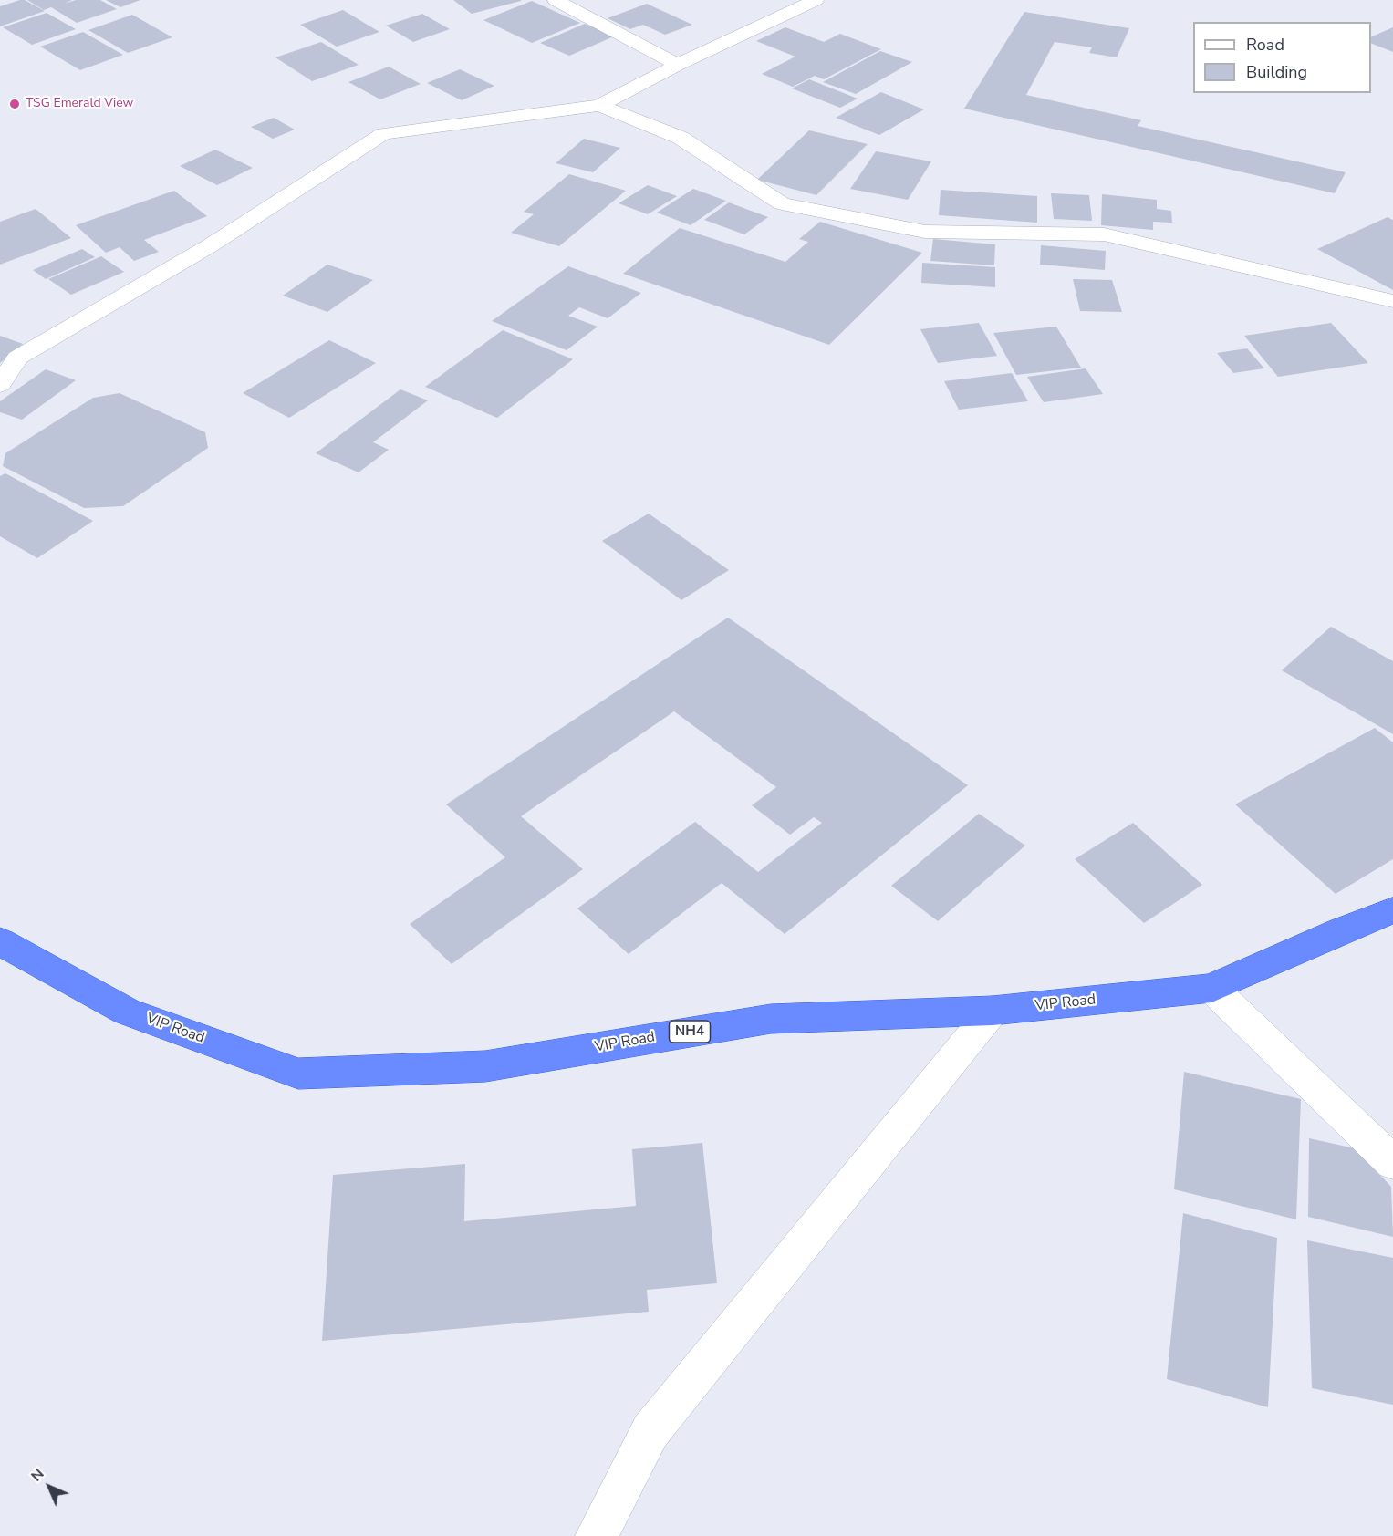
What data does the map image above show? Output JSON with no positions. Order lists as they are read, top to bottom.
{
  "streets": {
    "highway": ["VIP Road", "NH4"]
  },
  "places": ["TSG Emerald View"],
  "legend": ["Road", "Building"],
  "north": "top left"
}
